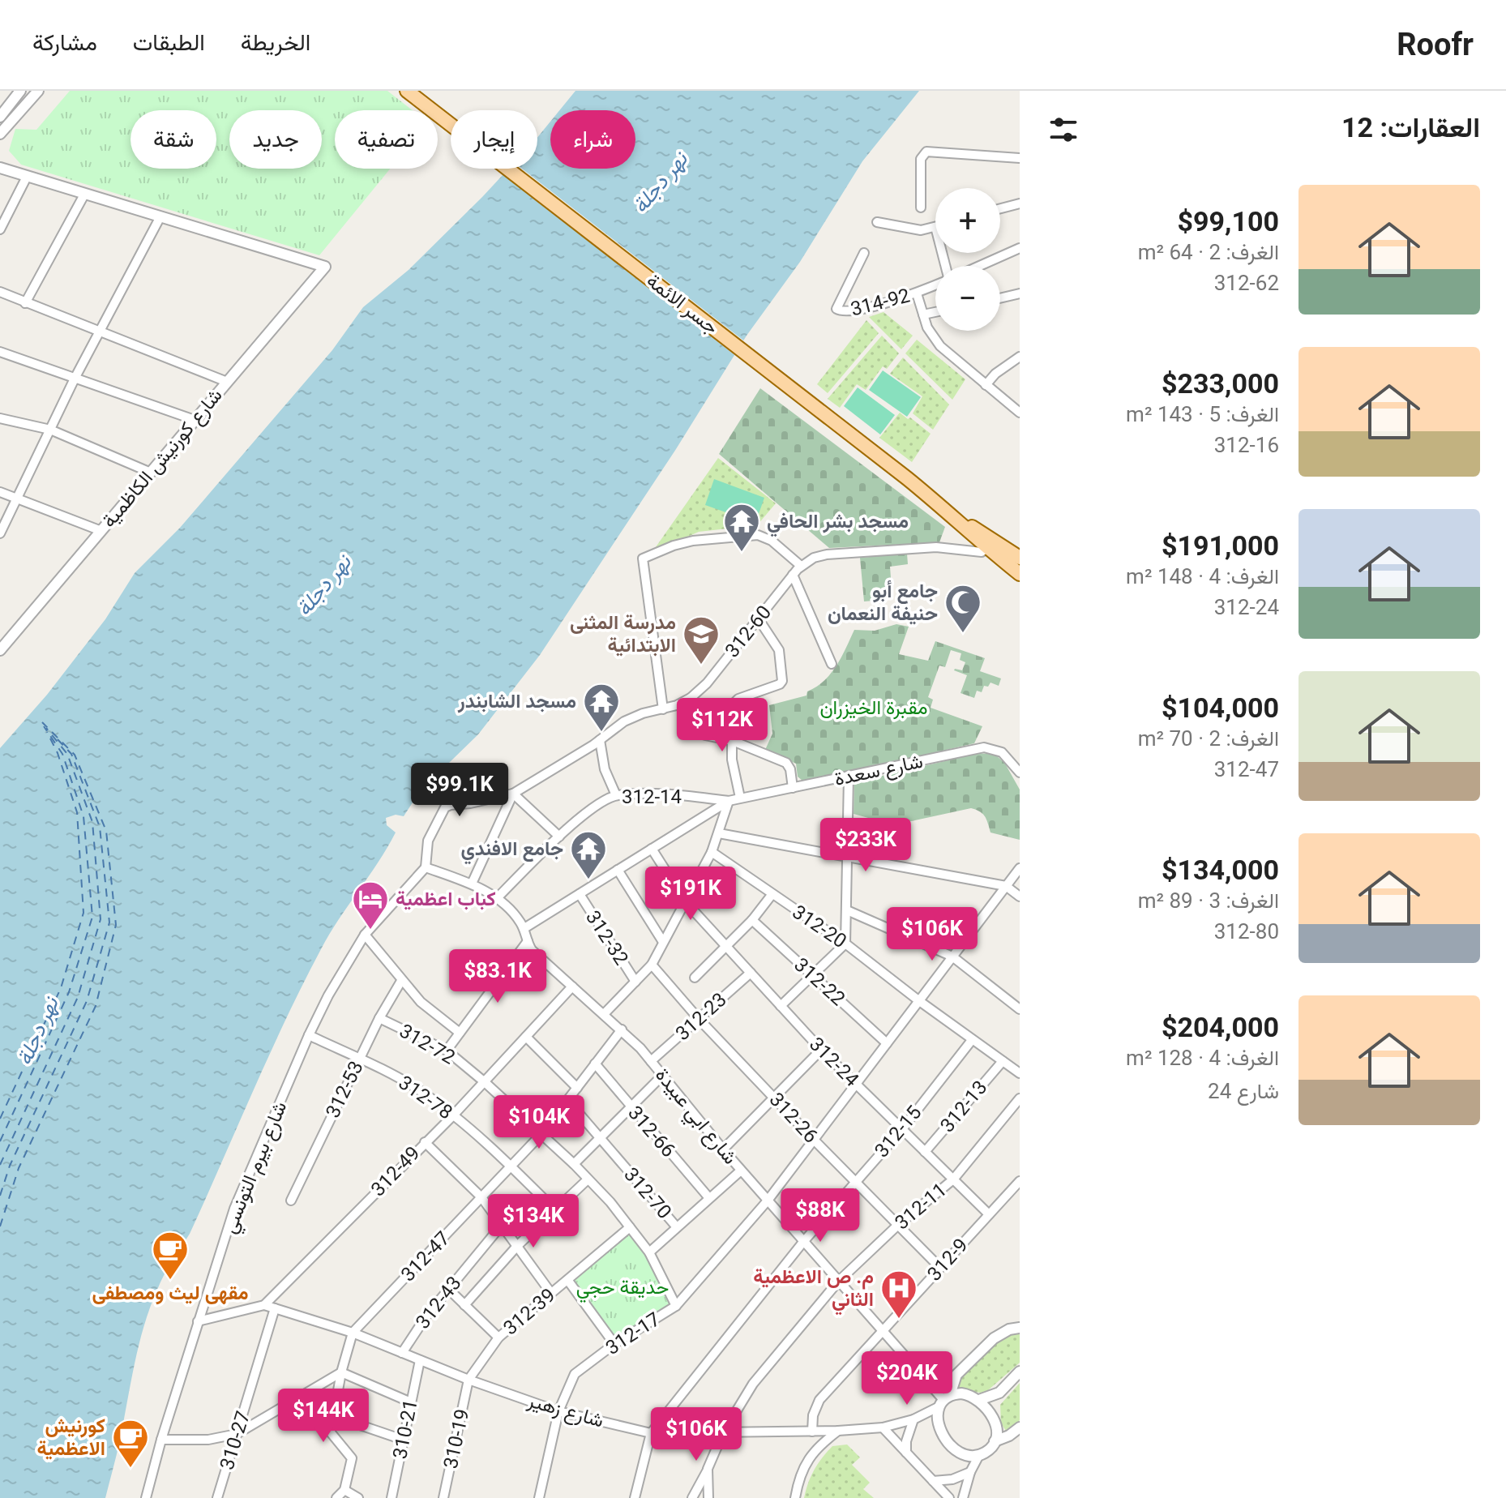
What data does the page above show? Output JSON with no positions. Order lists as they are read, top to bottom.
{
  "streets": {
    "main road": ["جسر الائمة"],
    "street": [
      "314-92",
      "شارع كورنيش الكاظمية",
      "312-60",
      "شارع سعدة",
      "312-14",
      "312-20",
      "312-32",
      "312-22",
      "312-23",
      "312-72",
      "312-24",
      "312-53",
      "312-78",
      "312-13",
      "شارع ابي عبيدة",
      "312-26",
      "312-66",
      "312-15",
      "شارع بيرم التونسي",
      "312-49",
      "312-70",
      "312-11",
      "312-47",
      "312-9",
      "312-43",
      "312-39",
      "312-17",
      "شارع زهير",
      "310-21",
      "310-19",
      "310-27"
    ]
  },
  "crossings": [
    ["شارع سعدة", "312-14"],
    ["312-14", "شارع ابي عبيدة"],
    ["312-20", "312-13"],
    ["312-20", "312-15"],
    ["312-20", "312-17"],
    ["312-22", "312-17"],
    ["312-23", "312-24"],
    ["312-23", "شارع ابي عبيدة"],
    ["312-23", "312-26"],
    ["312-72", "312-53"],
    ["312-72", "312-49"],
    ["312-72", "312-47"],
    ["312-72", "312-39"],
    ["312-72", "312-17"],
    ["312-24", "312-13"],
    ["312-24", "312-15"],
    ["312-24", "312-11"],
    ["312-24", "312-9"],
    ["312-24", "312-17"],
    ["312-53", "312-78"],
    ["312-78", "شارع بيرم التونسي"],
    ["312-78", "312-49"],
    ["312-78", "312-47"],
    ["شارع ابي عبيدة", "312-15"],
    ["شارع ابي عبيدة", "شارع بيرم التونسي"],
    ["شارع ابي عبيدة", "312-49"],
    ["شارع ابي عبيدة", "312-11"],
    ["شارع ابي عبيدة", "312-47"],
    ["شارع ابي عبيدة", "312-9"],
    ["شارع ابي عبيدة", "312-17"],
    ["شارع ابي عبيدة", "شارع زهير"],
    ["312-26", "312-15"],
    ["312-26", "312-11"],
    ["312-26", "312-9"],
    ["312-26", "312-17"],
    ["312-66", "312-47"],
    ["312-15", "شارع زهير"],
    ["312-49", "شارع زهير"],
    ["312-70", "312-47"],
    ["312-11", "شارع زهير"],
    ["312-47", "شارع زهير"],
    ["312-9", "شارع زهير"],
    ["312-43", "شارع زهير"],
    ["312-39", "شارع زهير"],
    ["312-39", "310-19"],
    ["312-17", "شارع زهير"],
    ["شارع زهير", "310-21"],
    ["شارع زهير", "310-19"],
    ["شارع زهير", "310-27"]
  ],
  "water": ["نهر دجلة"],
  "parks": ["مقبرة الخيزران", "حديقة حجي"],
  "places": {
    "temple": ["مسجد بشر الحافي", "مسجد الشابندر", "جامع الافندي"],
    "mosque": ["جامع أبو حنيفة النعمان"],
    "school or university": ["مدرسة المثنى الابتدائية"],
    "hotel": ["كباب اعظمية"],
    "cafe": ["مقهى ليث ومصطفى", "كورنيش الاعظمية"],
    "hospital": ["م. ص الاعظمية الثاني"]
  },
  "page": {
    "header": "Roofr",
    "nav": ["الخريطة", "الطبقات", "مشاركة"],
    "heading": "العقارات: 12",
    "chip": [
      "شراء",
      "إيجار",
      "تصفية",
      "جديد",
      "شقة"
    ],
    "list": [
      {
        "name": "$99,100",
        "note": "الغرف: 2 · 64 m² · 312-62"
      },
      {
        "name": "$233,000",
        "note": "الغرف: 5 · 143 m² · 312-16"
      },
      {
        "name": "$191,000",
        "note": "الغرف: 4 · 148 m² · 312-24"
      },
      {
        "name": "$104,000",
        "note": "الغرف: 2 · 70 m² · 312-47"
      },
      {
        "name": "$134,000",
        "note": "الغرف: 3 · 89 m² · 312-80"
      },
      {
        "name": "$204,000",
        "note": "الغرف: 4 · 128 m² · شارع 24"
      }
    ],
    "map_buttons": ["+", "−"],
    "price": [
      "$112K",
      "$99.1K",
      "$233K",
      "$191K",
      "$106K",
      "$83.1K",
      "$104K",
      "$88K",
      "$134K",
      "$204K",
      "$144K",
      "$106K"
    ]
  }
}
